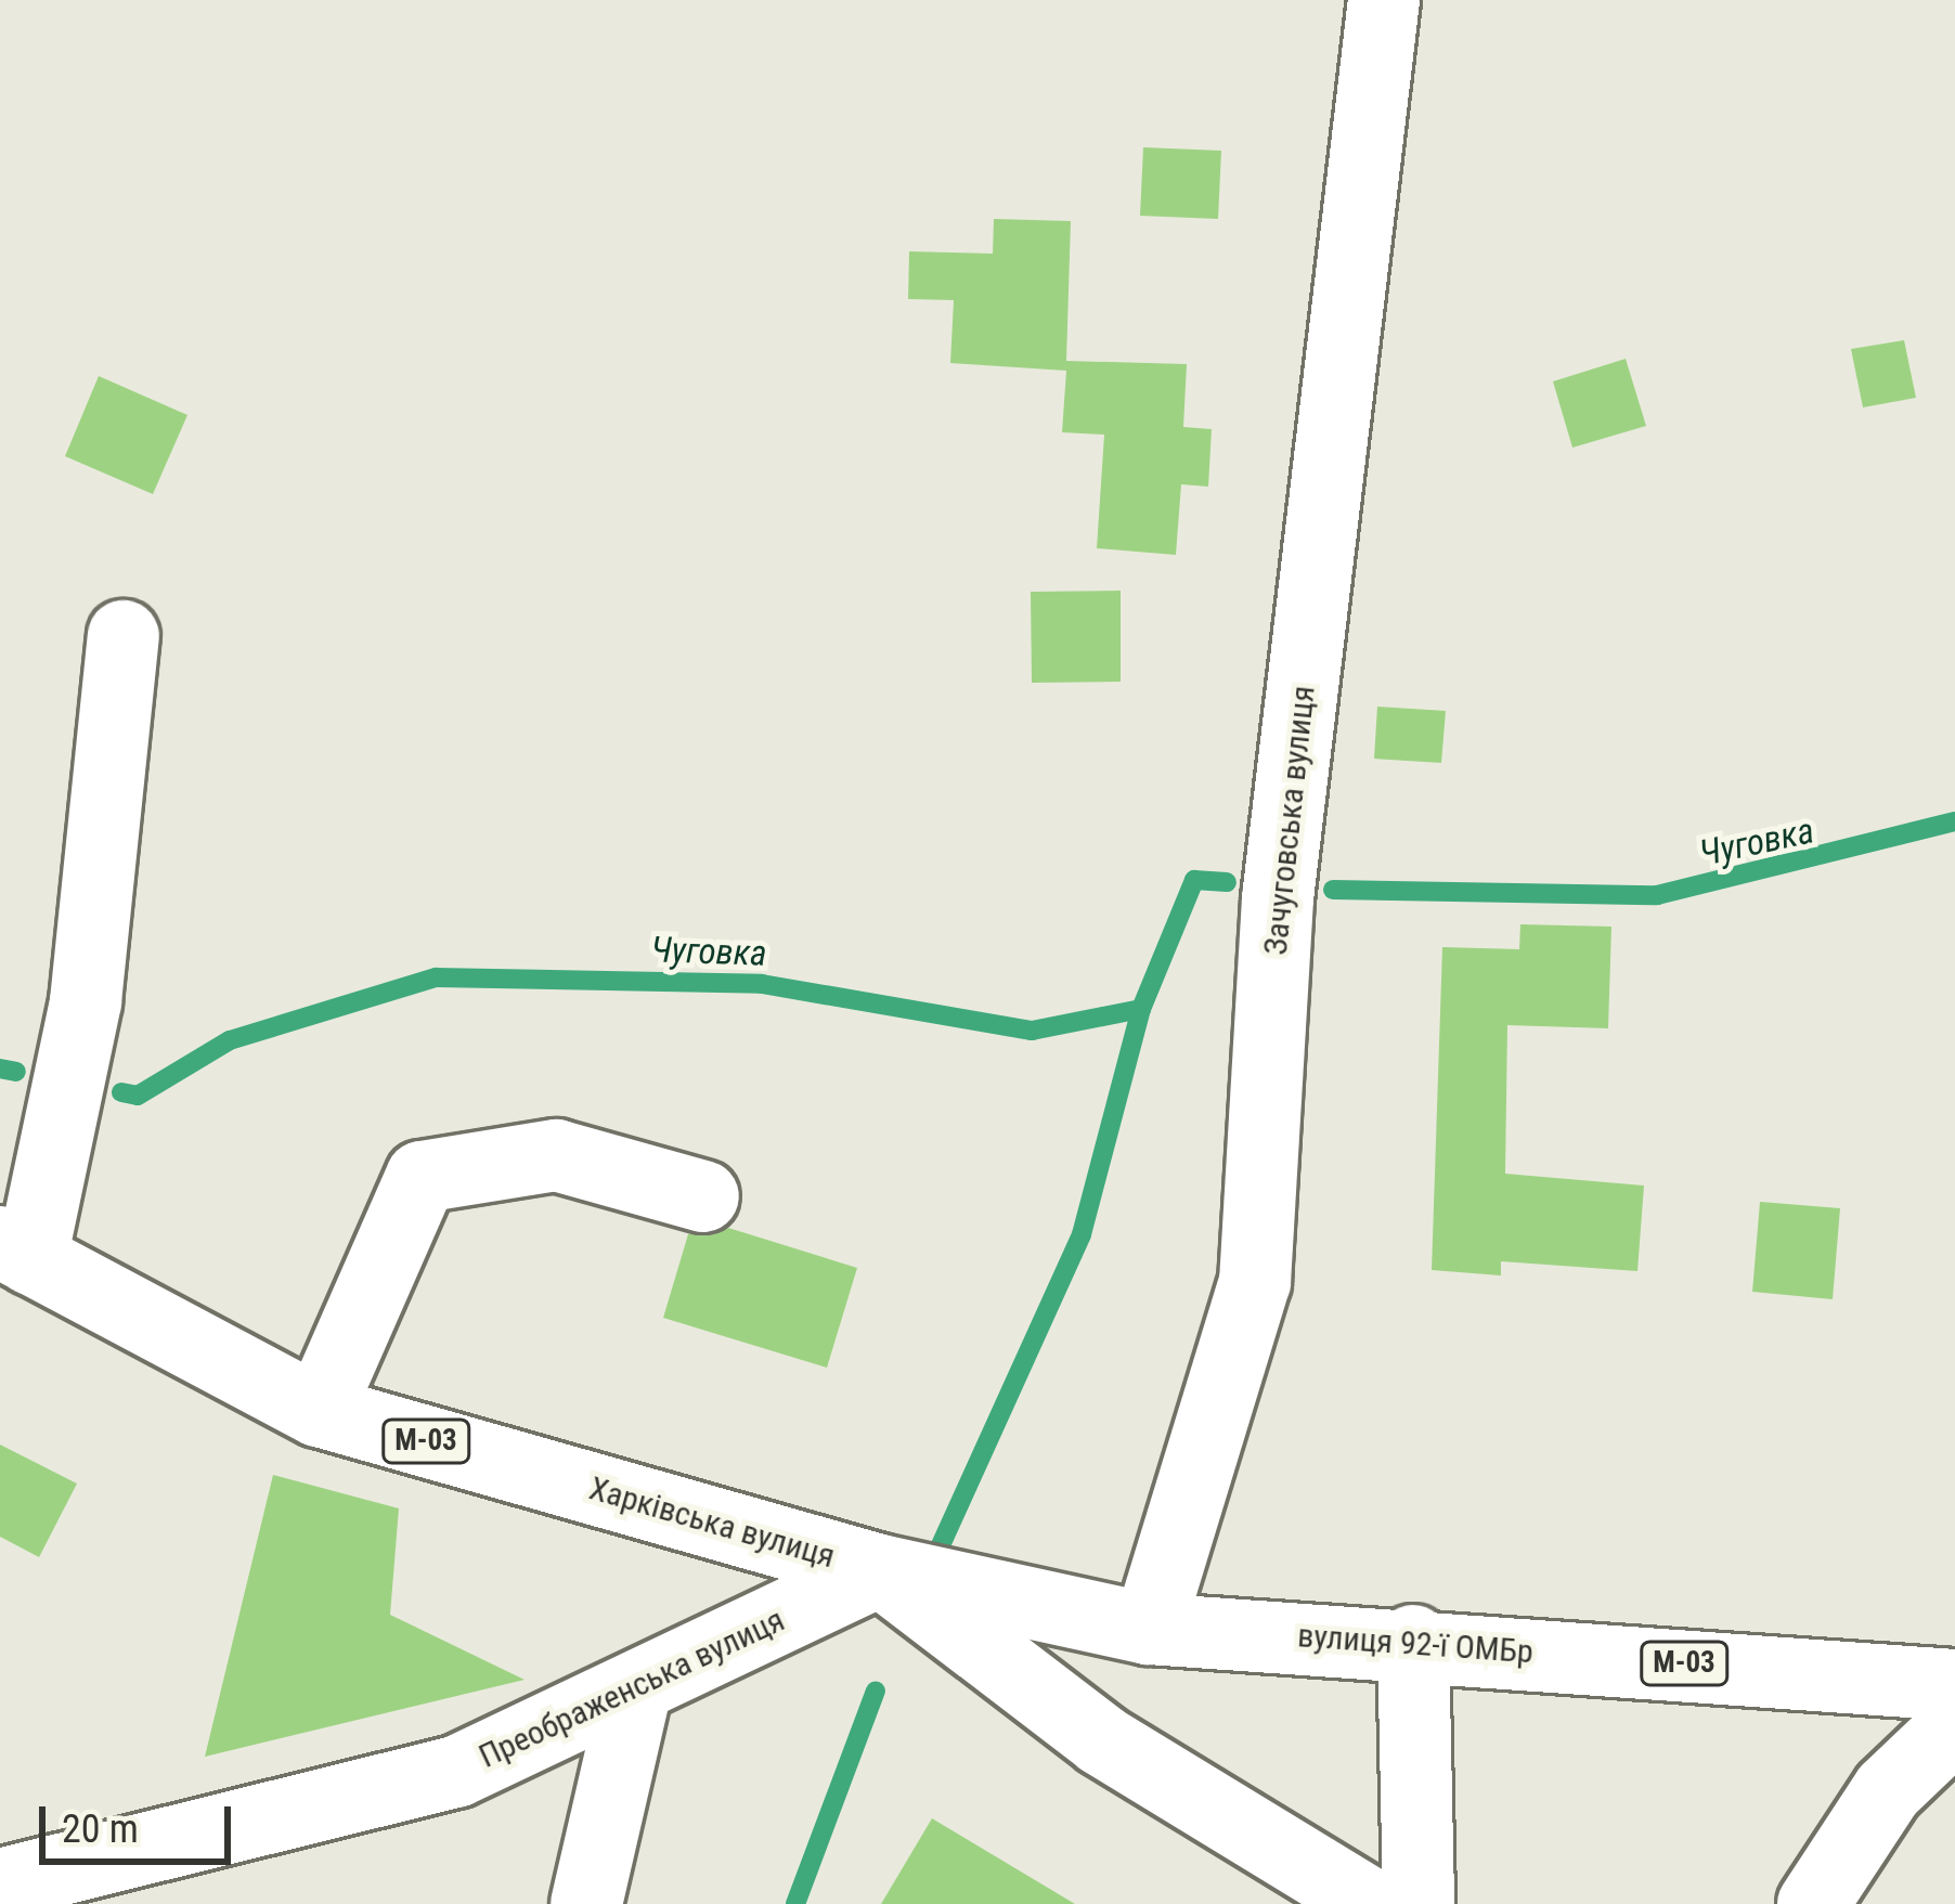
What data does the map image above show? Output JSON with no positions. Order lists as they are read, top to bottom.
{
  "streets": {
    "main road": [
      "Зачуговська вулиця",
      "М-03",
      "Харківська вулиця",
      "вулиця 92-ї ОМБр",
      "Преображенська вулиця"
    ]
  },
  "crossings": [
    ["Зачуговська вулиця", "вулиця 92-ї ОМБр"],
    ["Харківська вулиця", "вулиця 92-ї ОМБр"],
    ["Харківська вулиця", "Преображенська вулиця"],
    ["вулиця 92-ї ОМБр", "Преображенська вулиця"]
  ],
  "water": ["Чуговка"],
  "scale_bar": "20 m"
}
